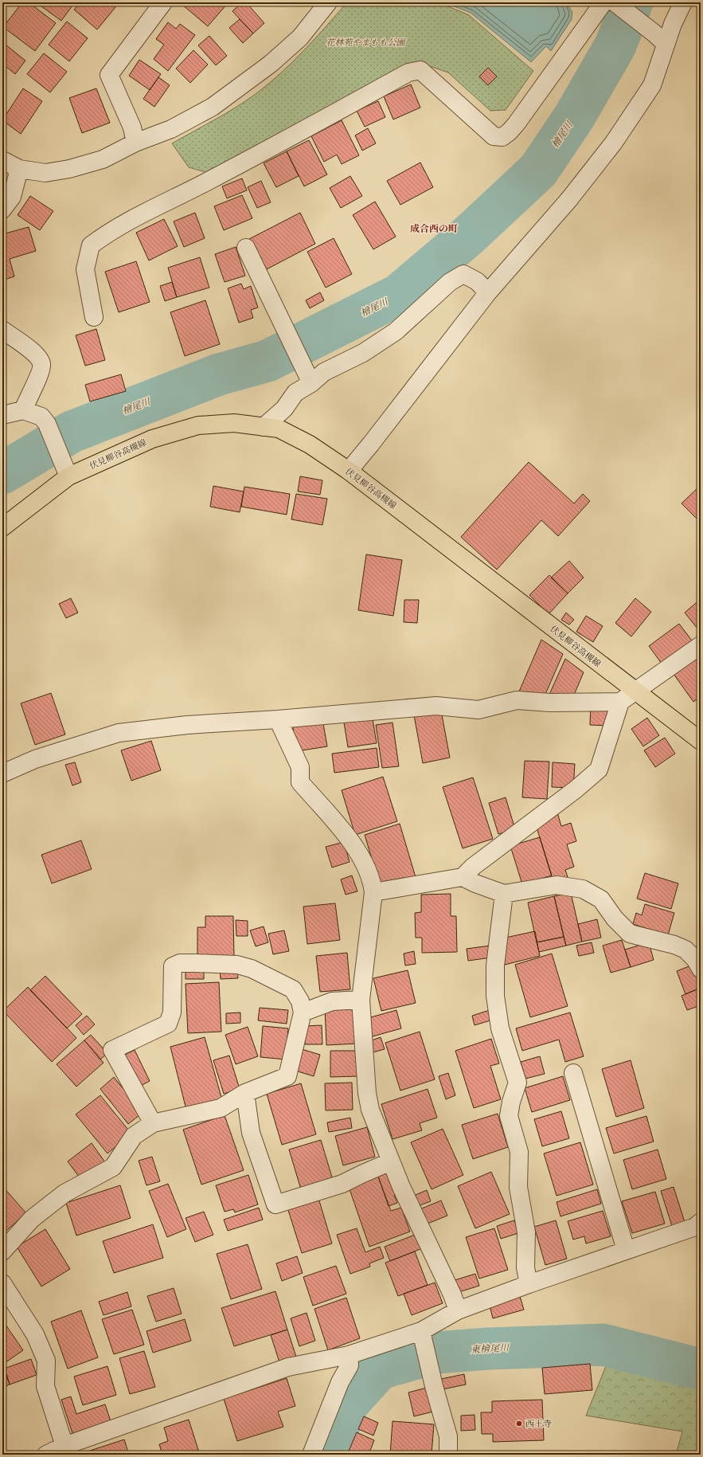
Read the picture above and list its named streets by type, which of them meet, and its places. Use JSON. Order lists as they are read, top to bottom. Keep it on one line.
{"streets":{"main road":["伏見柳谷高槻線"]},"districts":["成合西の町"],"water":["檜尾川","東檜尾川"],"parks":["花林苑やまもも公園"],"places":["西王寺"]}
